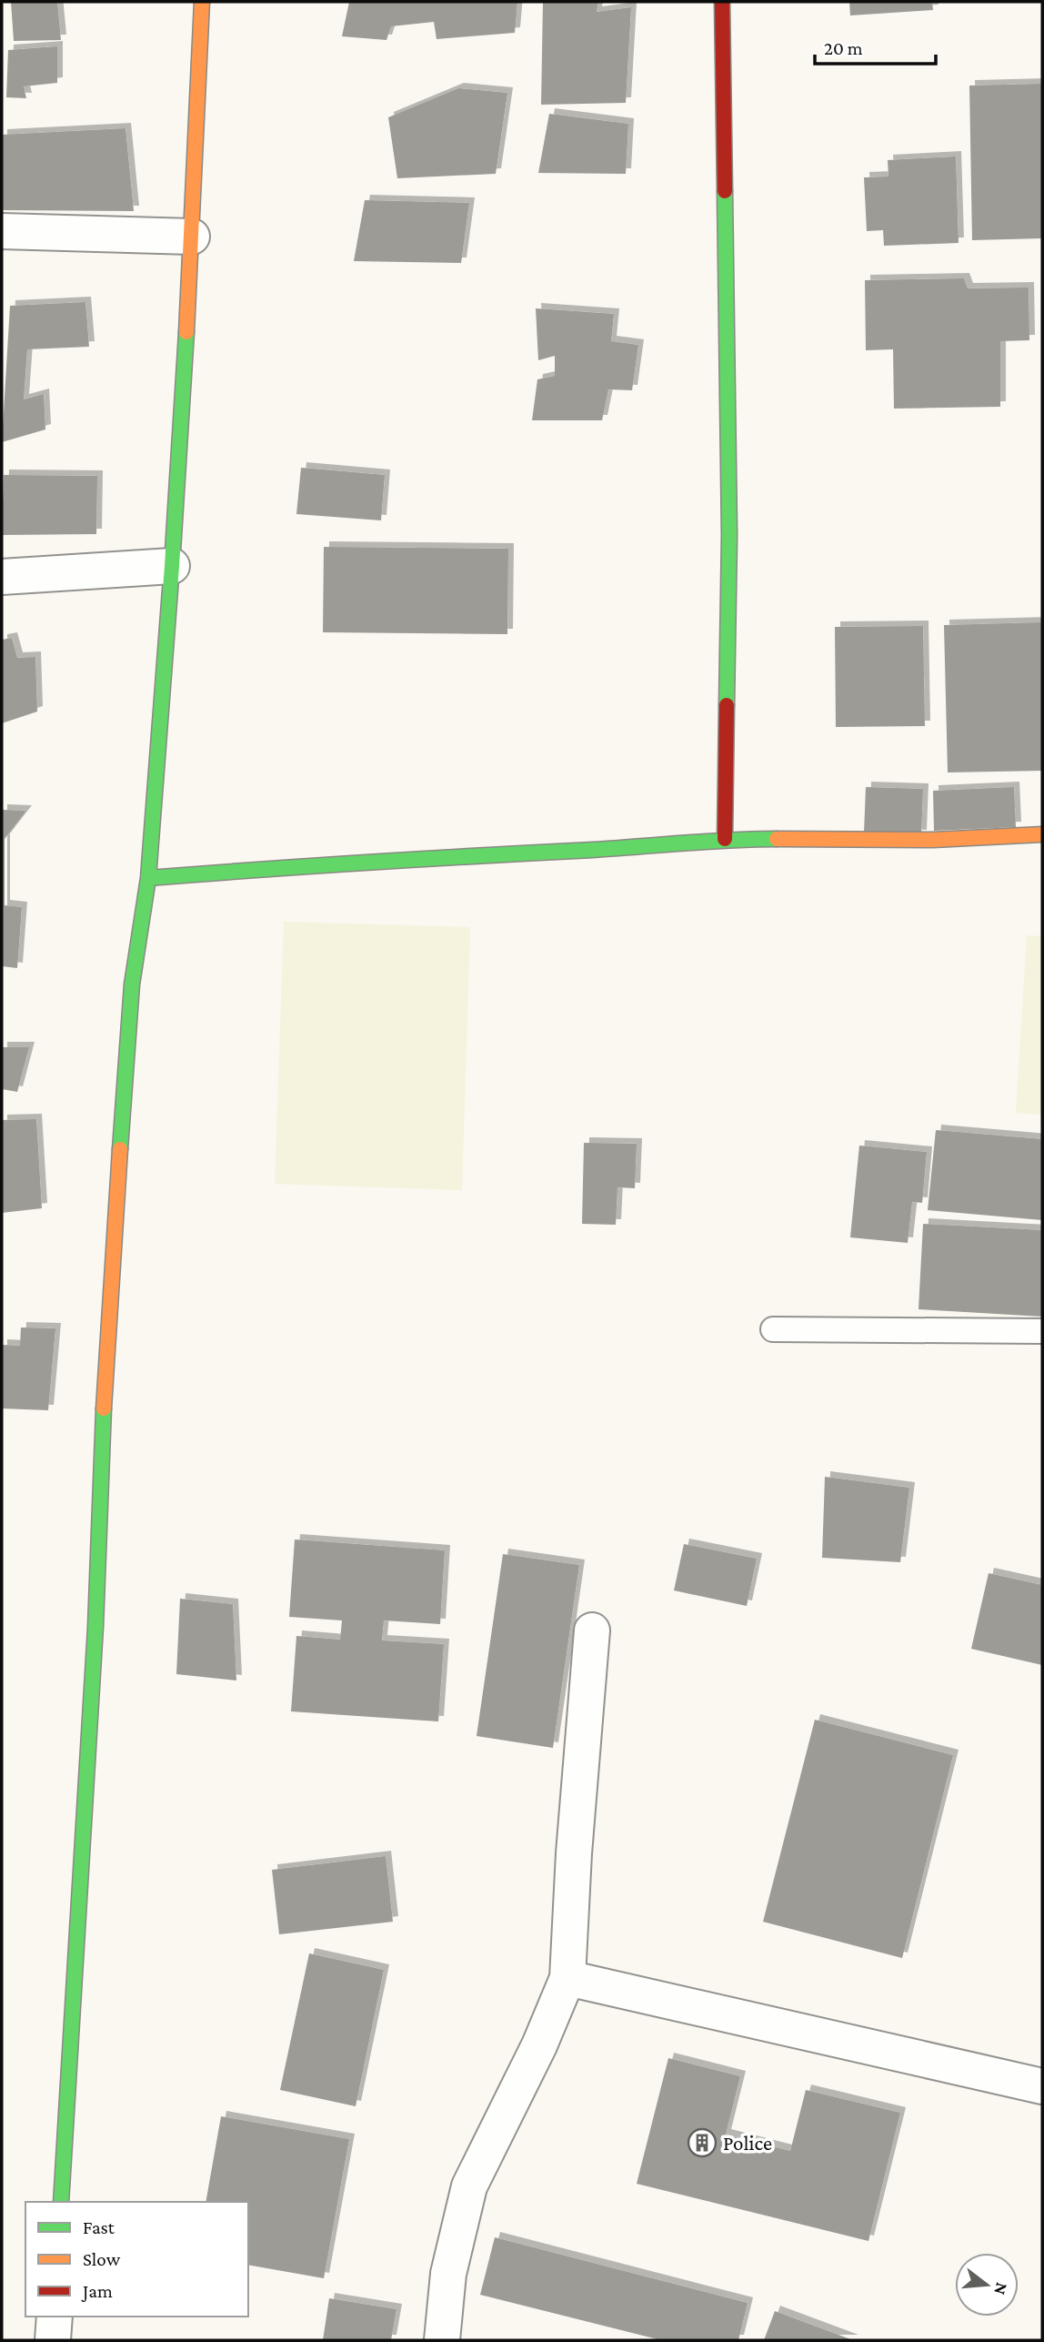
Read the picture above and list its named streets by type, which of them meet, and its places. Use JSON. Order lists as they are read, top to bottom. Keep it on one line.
{"places":{"building":["Police"]},"legend":["Fast","Slow","Jam"],"scale_bar":"20 m","north":"right"}
